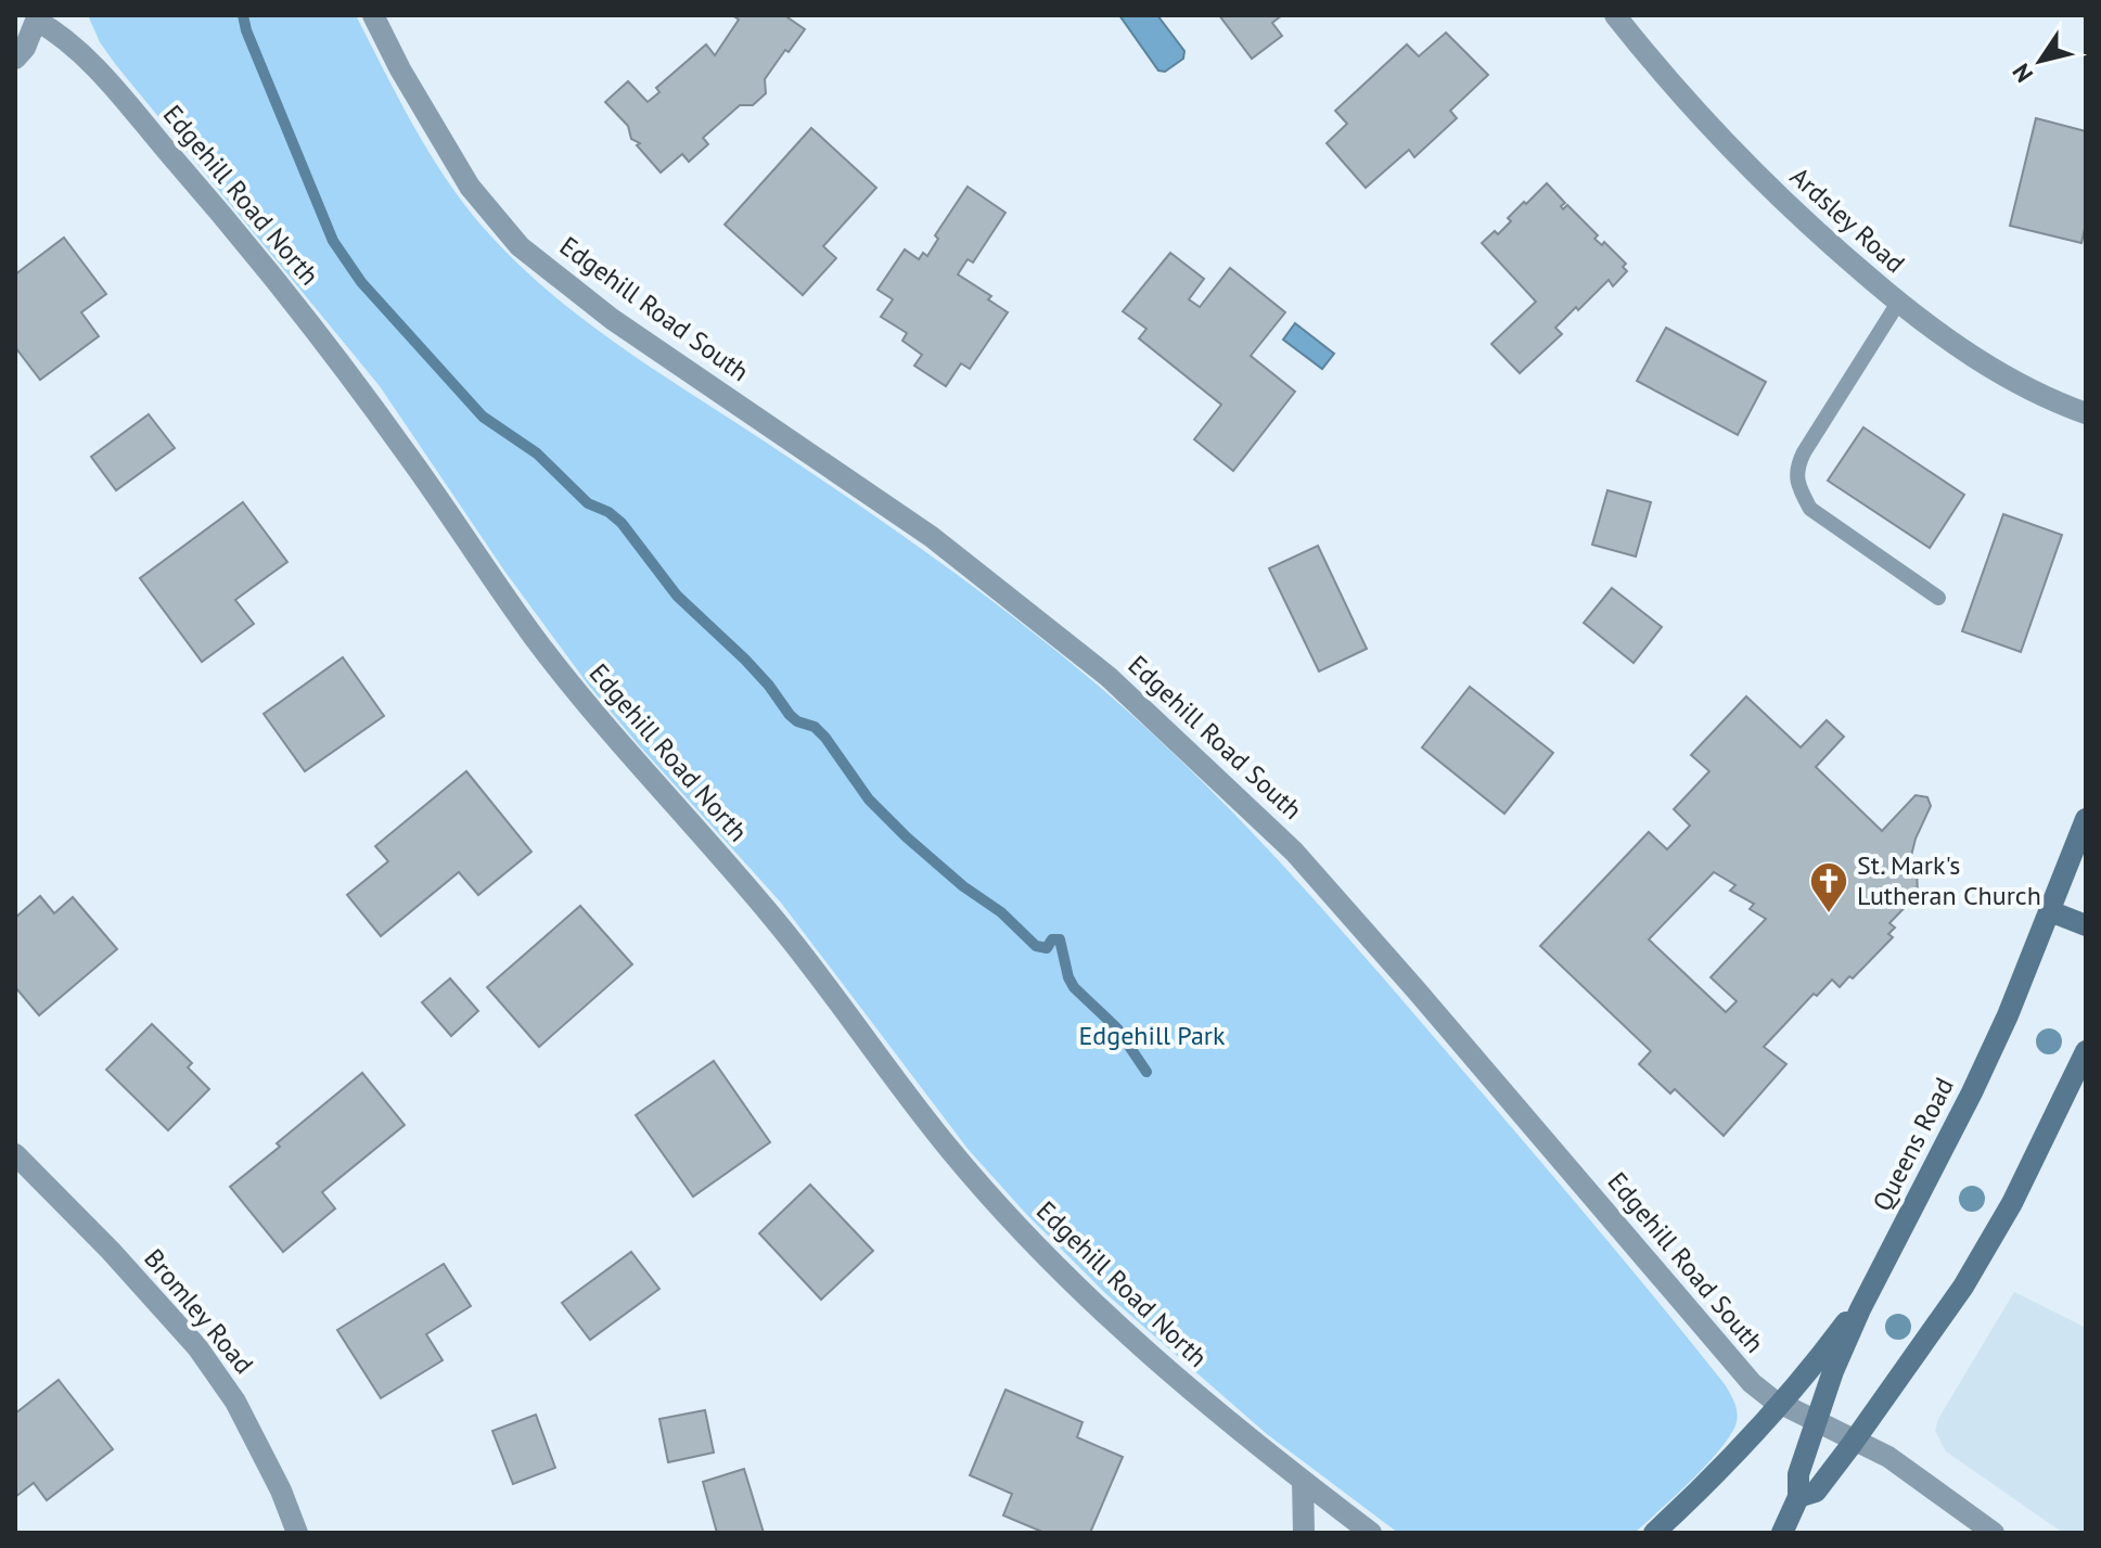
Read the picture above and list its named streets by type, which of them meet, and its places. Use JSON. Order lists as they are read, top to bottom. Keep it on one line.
{"streets":{"main road":["Queens Road"],"street":["Edgehill Road North","Ardsley Road","Edgehill Road South","Bromley Road"]},"crossings":[["Edgehill Road South","Queens Road"]],"parks":["Edgehill Park"],"places":{"church":["St. Mark's Lutheran Church"]},"north":"bottom left"}
